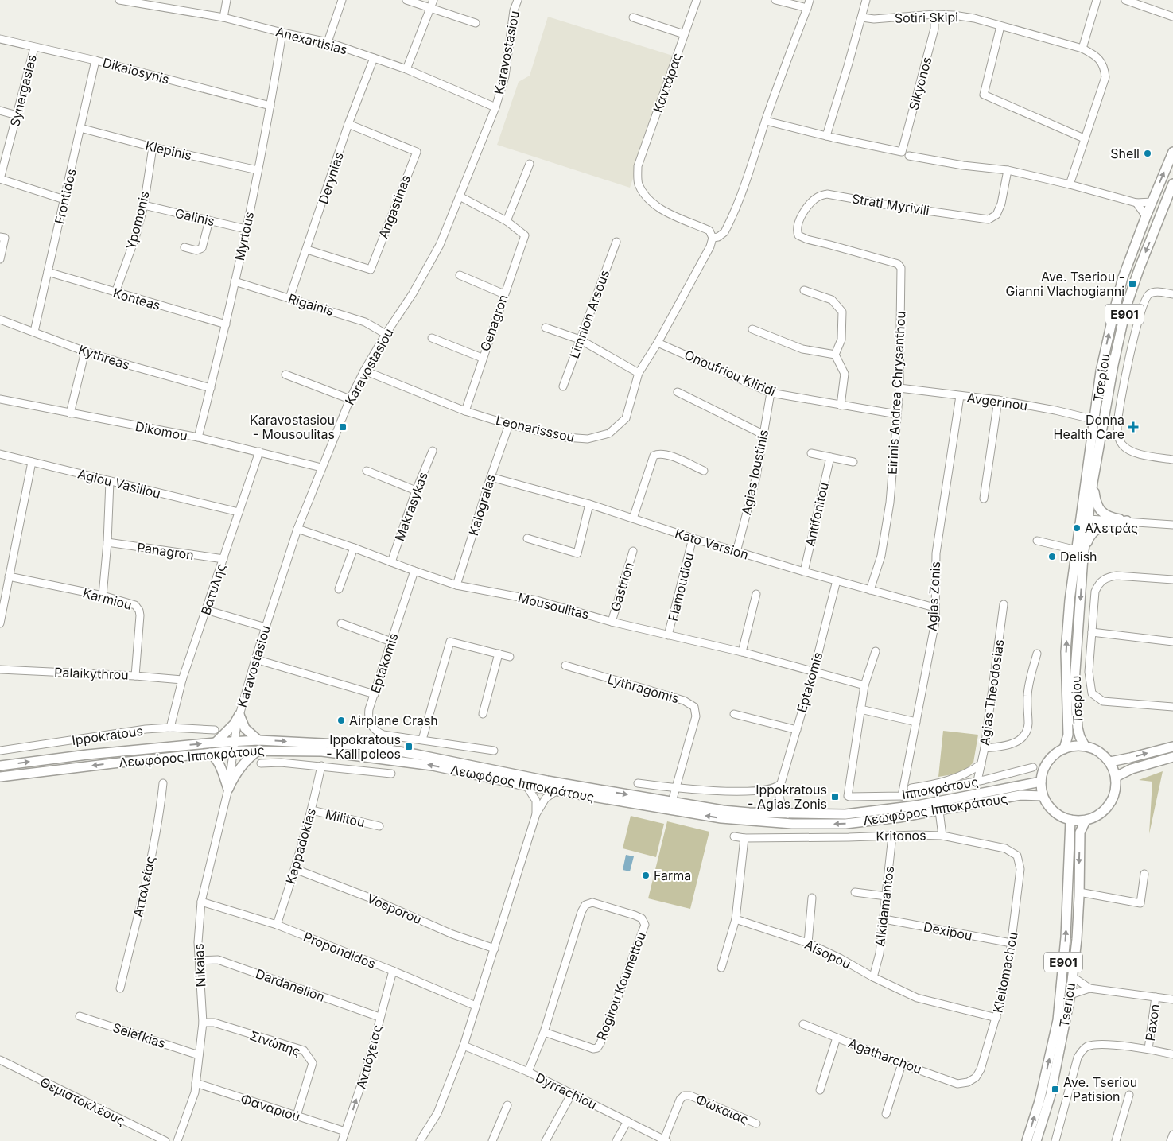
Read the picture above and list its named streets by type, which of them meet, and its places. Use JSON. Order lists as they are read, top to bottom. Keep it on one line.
{"streets":{"main road":["E901","Τσερίου","Λεωφόρος Ιπποκράτους","Tseriou"],"street":["Sotiri Skipi","Anexartisias","Karavostasiou","Dikaiosynis","Καντάρας","Sikyonos","Synergasias","Klepinis","Derynias","Frontidos","Strati Myrivili","Angastinas","Galinis","Ypomonis","Myrtous","Konteas","Rigainis","Limnion Arsous","Genagron","Kythreas","Onoufriou Kliridi","Eirinis Andrea Chrysanthou","Avgerinou","Leonarisssou","Dikomou","Agias Ioustinis","Agiou Vasiliou","Kalograias","Makrasykas","Antifonitou","Kato Varsion","Panagron","Gastrion","Flamoudiou","Βατυλης","Agias Zonis","Karmiou","Mousoulitas","Eptakomis","Palaikythrou","Lythragomis","Agias Theodosias","Ippokratous","Ιπποκράτους","Militou","Kritonos","Kappadokias","Ατταλείας","Alkidamantos","Vosporou","Dexipou","Propondidos","Aisopou","Nikaias","Kleitomachou","Dardanelion","Rogirou Koumettou","Paxon","Selefkias","Σινώπης","Agatharchou","Αντιόχειας","Dyrrachiou","Θεμιστοκλέους","Φαναριού","Φώκαιας"]},"crossings":[["Sotiri Skipi","Sikyonos"],["Anexartisias","Karavostasiou"],["Anexartisias","Derynias"],["Anexartisias","Myrtous"],["Karavostasiou","Rigainis"],["Karavostasiou","Leonarisssou"],["Karavostasiou","Dikomou"],["Karavostasiou","Mousoulitas"],["Karavostasiou","Λεωφόρος Ιπποκράτους"],["Karavostasiou","Nikaias"],["Dikaiosynis","Synergasias"],["Dikaiosynis","Frontidos"],["Dikaiosynis","Myrtous"],["Καντάρας","Leonarisssou"],["Klepinis","Frontidos"],["Klepinis","Ypomonis"],["Klepinis","Myrtous"],["Derynias","Angastinas"],["Derynias","Rigainis"],["Frontidos","Konteas"],["Frontidos","Kythreas"],["Strati Myrivili","Eirinis Andrea Chrysanthou"],["Galinis","Ypomonis"],["Galinis","Myrtous"],["Ypomonis","Konteas"],["Myrtous","Konteas"],["Myrtous","Rigainis"],["Myrtous","Kythreas"],["Myrtous","Dikomou"],["E901","Τσερίου"],["Genagron","Leonarisssou"],["Onoufriou Kliridi","Eirinis Andrea Chrysanthou"],["Onoufriou Kliridi","Leonarisssou"],["Onoufriou Kliridi","Agias Ioustinis"],["Τσερίου","Avgerinou"],["Τσερίου","Λεωφόρος Ιπποκράτους"],["Τσερίου","Tseriou"],["Eirinis Andrea Chrysanthou","Avgerinou"],["Eirinis Andrea Chrysanthou","Kato Varsion"],["Avgerinou","Agias Zonis"],["Leonarisssou","Kalograias"],["Dikomou","Βατυλης"],["Agias Ioustinis","Kato Varsion"],["Agiou Vasiliou","Βατυλης"],["Kalograias","Kato Varsion"],["Kalograias","Mousoulitas"],["Makrasykas","Mousoulitas"],["Antifonitou","Kato Varsion"],["Kato Varsion","Flamoudiou"],["Kato Varsion","Agias Zonis"],["Kato Varsion","Eptakomis"],["Panagron","Βατυλης"],["Gastrion","Mousoulitas"],["Flamoudiou","Mousoulitas"],["Βατυλης","Palaikythrou"],["Βατυλης","Ippokratous"],["Agias Zonis","Ιπποκράτους"],["Karmiou","Palaikythrou"],["Mousoulitas","Eptakomis"],["Lythragomis","Λεωφόρος Ιπποκράτους"],["Agias Theodosias","Ιπποκράτους"],["Λεωφόρος Ιπποκράτους","Tseriou"],["Militou","Kappadokias"],["Kritonos","Alkidamantos"],["Kritonos","Kleitomachou"],["Kappadokias","Vosporou"],["Kappadokias","Propondidos"],["Alkidamantos","Dexipou"],["Alkidamantos","Aisopou"],["Dexipou","Kleitomachou"],["Propondidos","Nikaias"],["Propondidos","Αντιόχειας"],["Aisopou","Kleitomachou"],["Nikaias","Dardanelion"],["Nikaias","Selefkias"],["Nikaias","Σινώπης"],["Nikaias","Φαναριού"],["Kleitomachou","Agatharchou"],["Dardanelion","Αντιόχειας"],["Rogirou Koumettou","Dyrrachiou"],["Σινώπης","Φαναριού"],["Αντιόχειας","Φαναριού"],["Dyrrachiou","Φώκαιας"]],"one_way":["Αντιόχειας"],"places":{"other":["Shell","Αλετράς","Delish","Airplane Crash","Farma"],"transit":["Ave. Tseriou - Gianni Vlachogianni","Karavostasiou - Mousoulitas","Ippokratous - Kallipoleos","Ippokratous - Agias Zonis","Ave. Tseriou - Patision"],"health":["Donna Health Care"]}}
